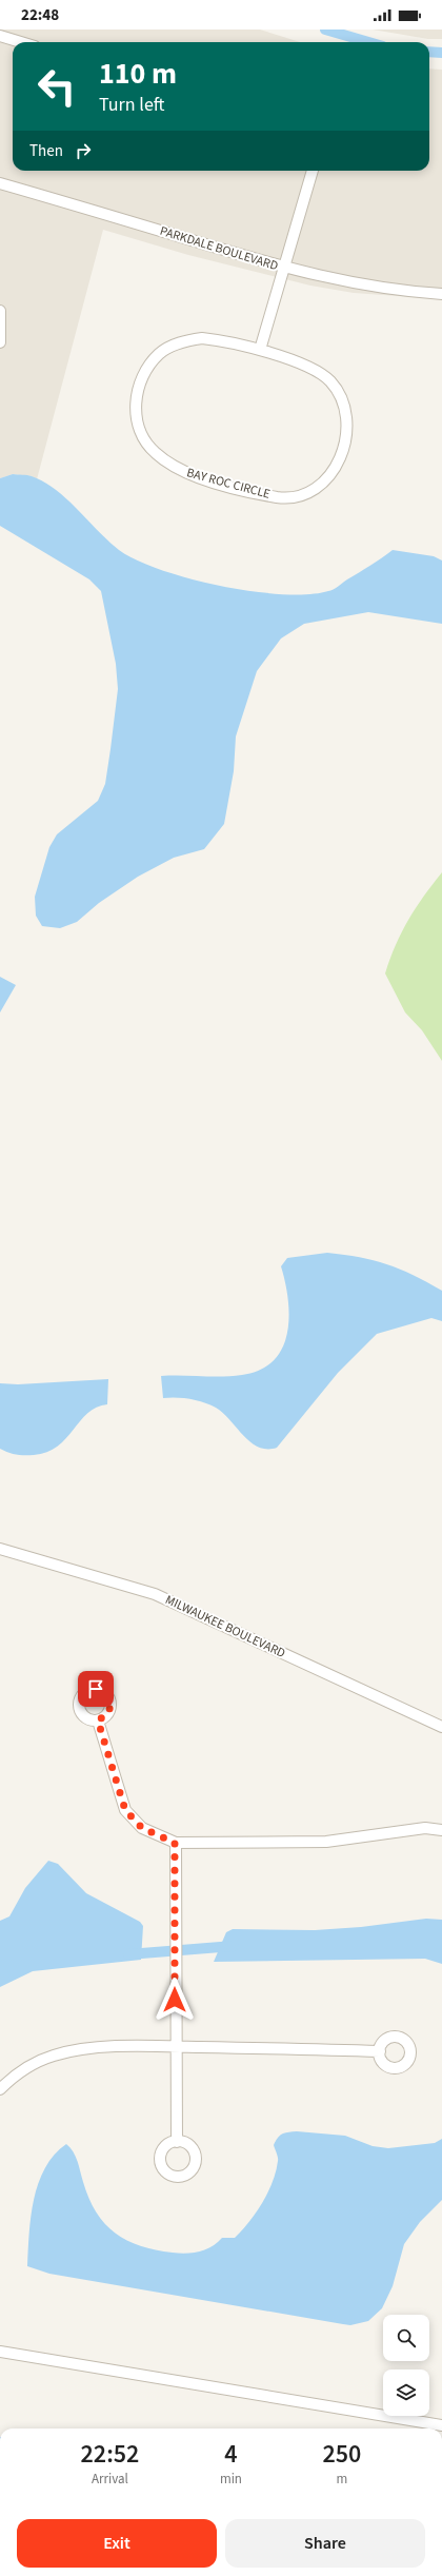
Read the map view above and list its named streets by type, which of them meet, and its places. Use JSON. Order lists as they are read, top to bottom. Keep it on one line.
{"streets":{"street":["PARKDALE BOULEVARD","BAY ROC CIRCLE","MILWAUKEE BOULEVARD"]},"page":{"status":"22:48","turn":["110 m","Turn left"],"then":"Then","eta":["22:52","Arrival","4","min","250","m"],"buttons":["Exit","Share"]}}
